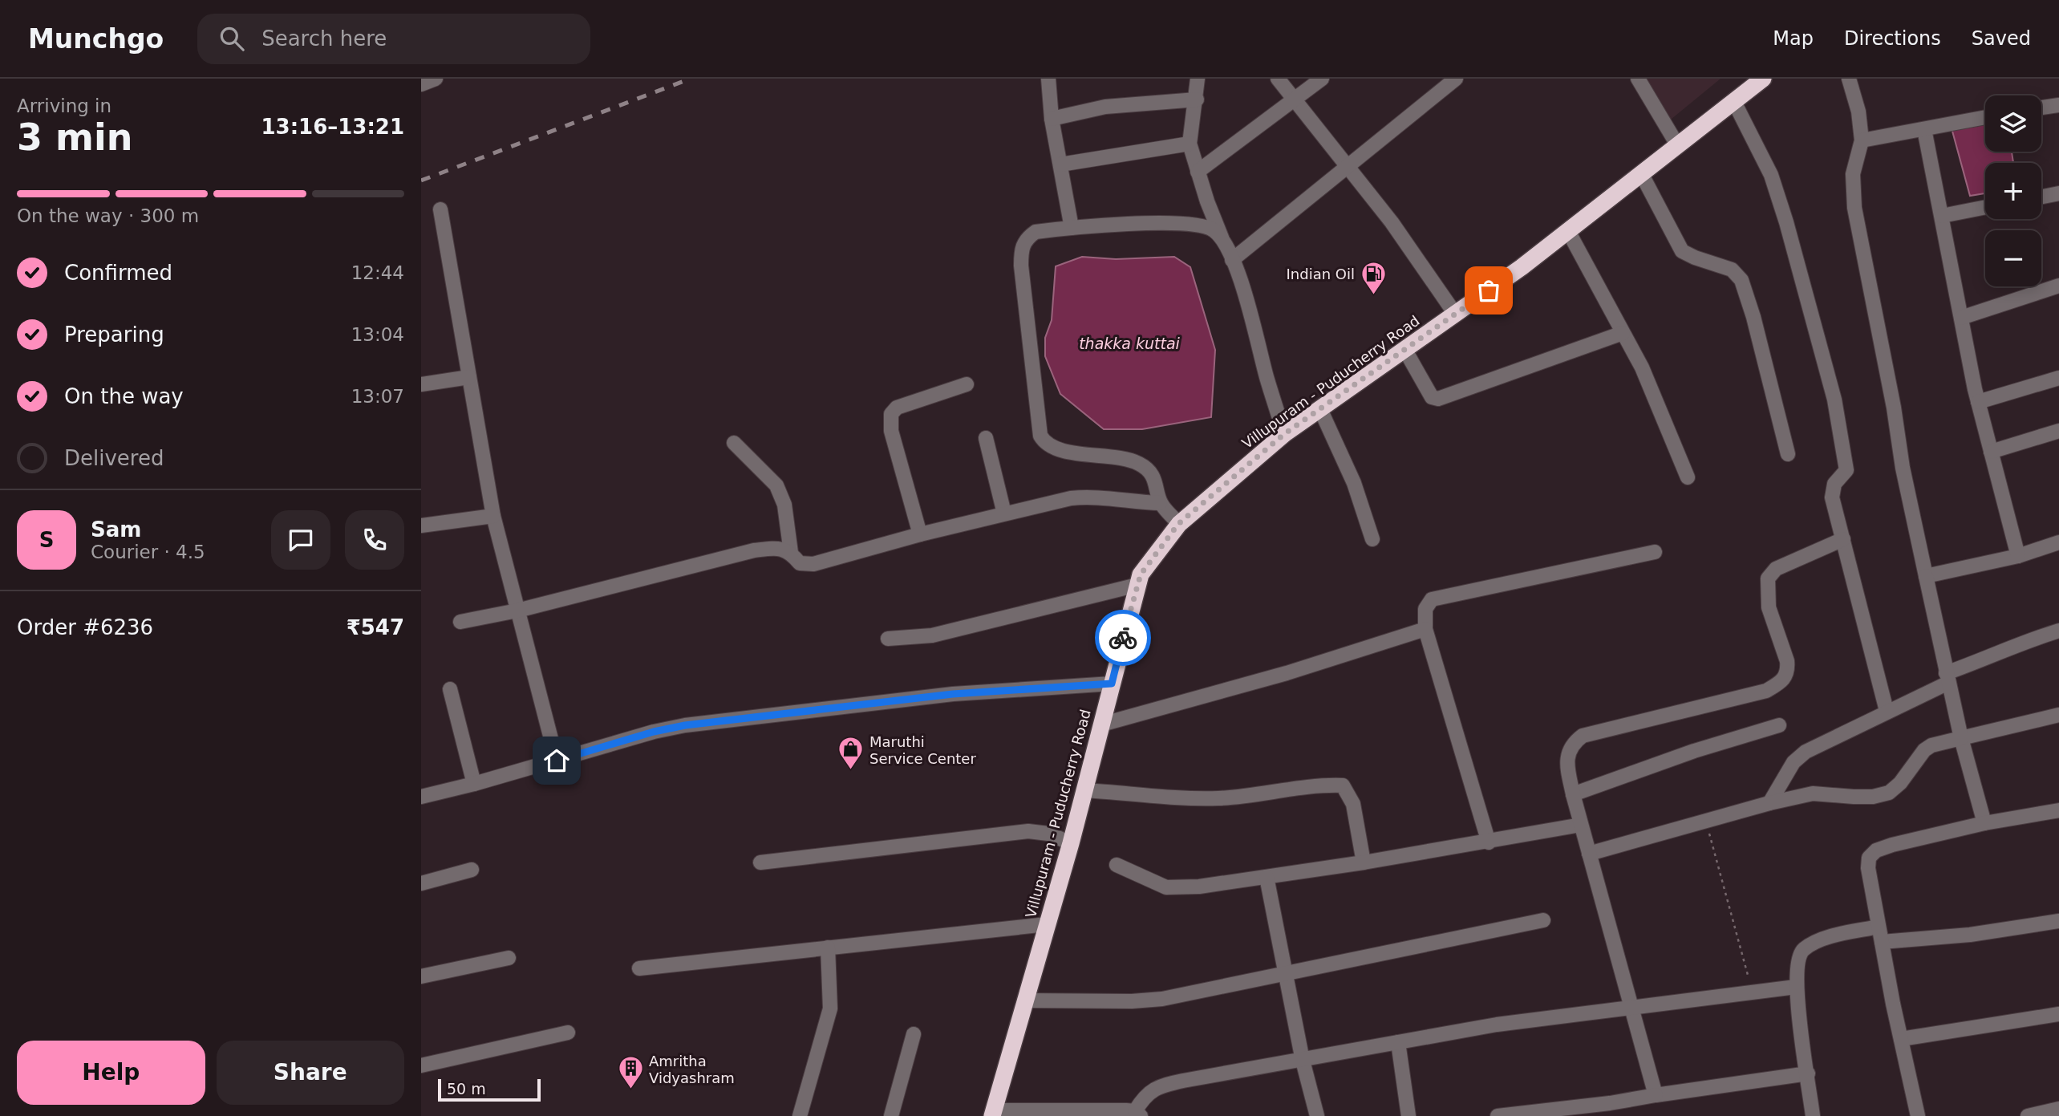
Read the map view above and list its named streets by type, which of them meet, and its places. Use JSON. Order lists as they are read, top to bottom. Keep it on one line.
{"streets":{"highway":["Villupuram - Puducherry Road"]},"water":["thakka kuttai"],"places":{"fuel station":["Indian Oil"],"shop":["Maruthi Service Center"],"building":["Amritha Vidyashram"]},"scale_bar":"50 m","page":{"header":"Munchgo","search":"Search here","nav":["Map","Directions","Saved"],"heading":["3 min","Arriving in","13:16–13:21"],"panel":["Sam","Courier · 4.5","Order #6236","₹547"],"map_buttons":["+","−"],"bar":"On the way · 300 m","list":[["Confirmed","12:44"],["Preparing","13:04"],["On the way","13:07"],"Delivered"],"round":"S","buttons":["Help","Share"],"scale":"50 m"}}
